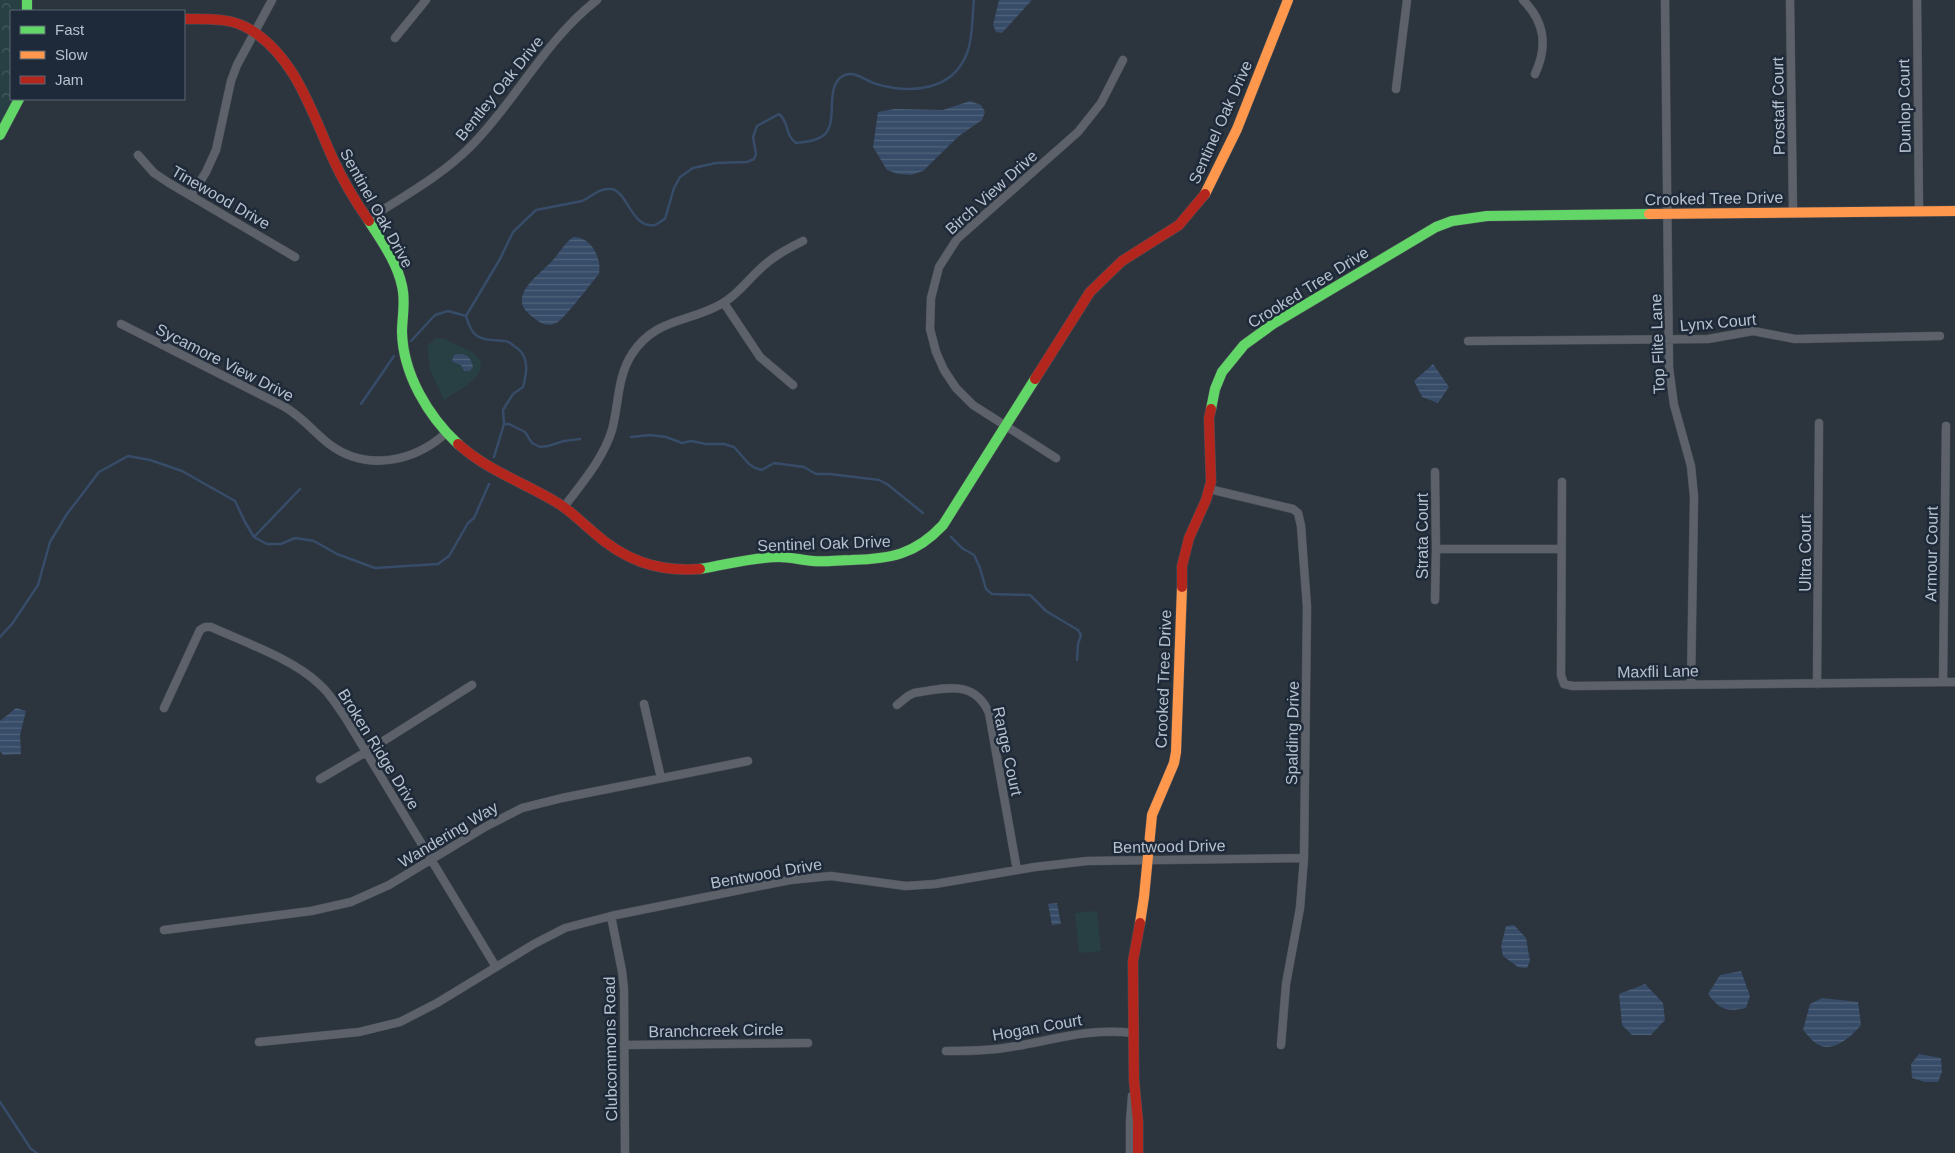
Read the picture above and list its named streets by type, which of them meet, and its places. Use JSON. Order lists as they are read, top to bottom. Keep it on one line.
{"streets":{"street":["Bentley Oak Drive","Prostaff Court","Dunlop Court","Sentinel Oak Drive","Birch View Drive","Tinewood Drive","Crooked Tree Drive","Lynx Court","Top Flite Lane","Sycamore View Drive","Strata Court","Ultra Court","Armour Court","Maxfli Lane","Spalding Drive","Broken Ridge Drive","Range Court","Wandering Way","Bentwood Drive","Hogan Court","Branchcreek Circle","Clubcommons Road"]},"crossings":[["Bentley Oak Drive","Sentinel Oak Drive"],["Prostaff Court","Crooked Tree Drive"],["Dunlop Court","Crooked Tree Drive"],["Sentinel Oak Drive","Birch View Drive"],["Sentinel Oak Drive","Sycamore View Drive"],["Crooked Tree Drive","Top Flite Lane"],["Crooked Tree Drive","Spalding Drive"],["Crooked Tree Drive","Bentwood Drive"],["Crooked Tree Drive","Hogan Court"],["Lynx Court","Top Flite Lane"],["Top Flite Lane","Maxfli Lane"],["Ultra Court","Maxfli Lane"],["Armour Court","Maxfli Lane"],["Spalding Drive","Bentwood Drive"],["Broken Ridge Drive","Wandering Way"],["Broken Ridge Drive","Bentwood Drive"],["Range Court","Bentwood Drive"],["Bentwood Drive","Clubcommons Road"],["Branchcreek Circle","Clubcommons Road"]],"legend":["Fast","Slow","Jam"]}
